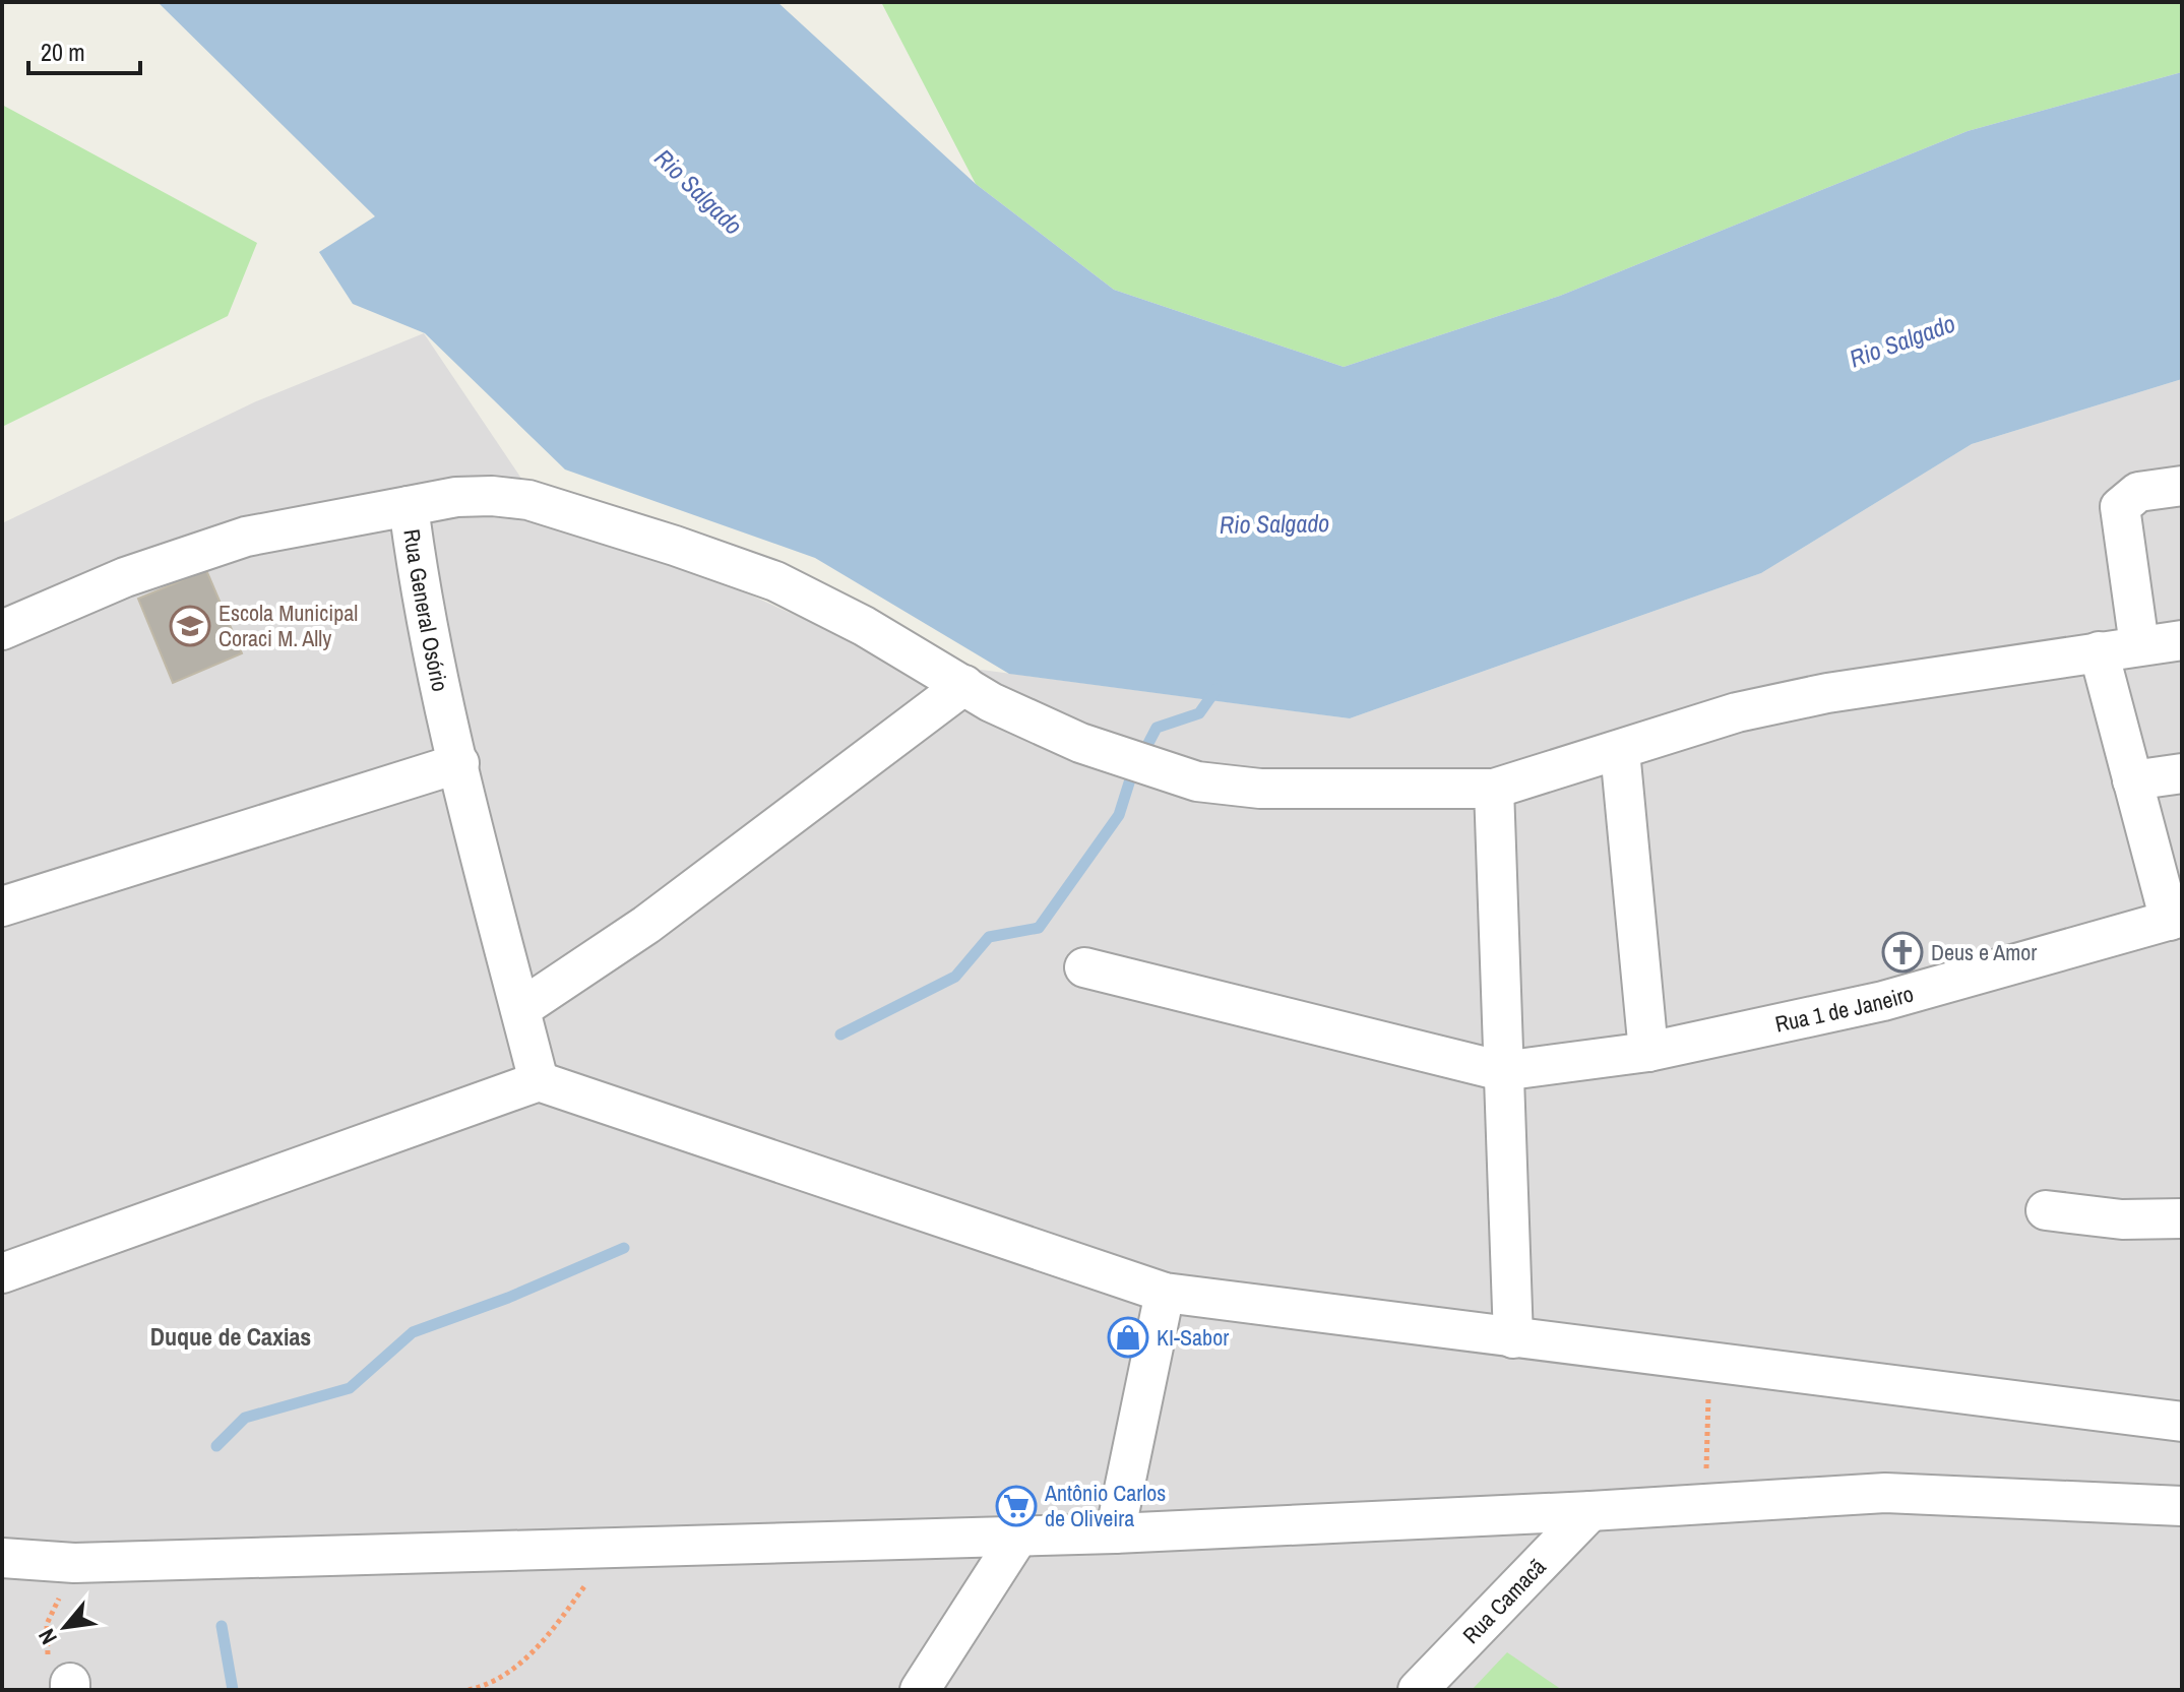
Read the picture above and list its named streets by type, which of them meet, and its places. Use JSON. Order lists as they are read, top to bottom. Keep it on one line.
{"streets":{"street":["Rua General Osório","Rua 1 de Janeiro","Rua Camacã"]},"districts":["Duque de Caxias"],"water":["Rio Salgado"],"places":{"school or university":["Escola Municipal Coraci M. Ally"],"church":["Deus e Amor"],"shop":["KI-Sabor"],"supermarket":["Antônio Carlos de Oliveira"]},"scale_bar":"20 m","north":"bottom left"}
